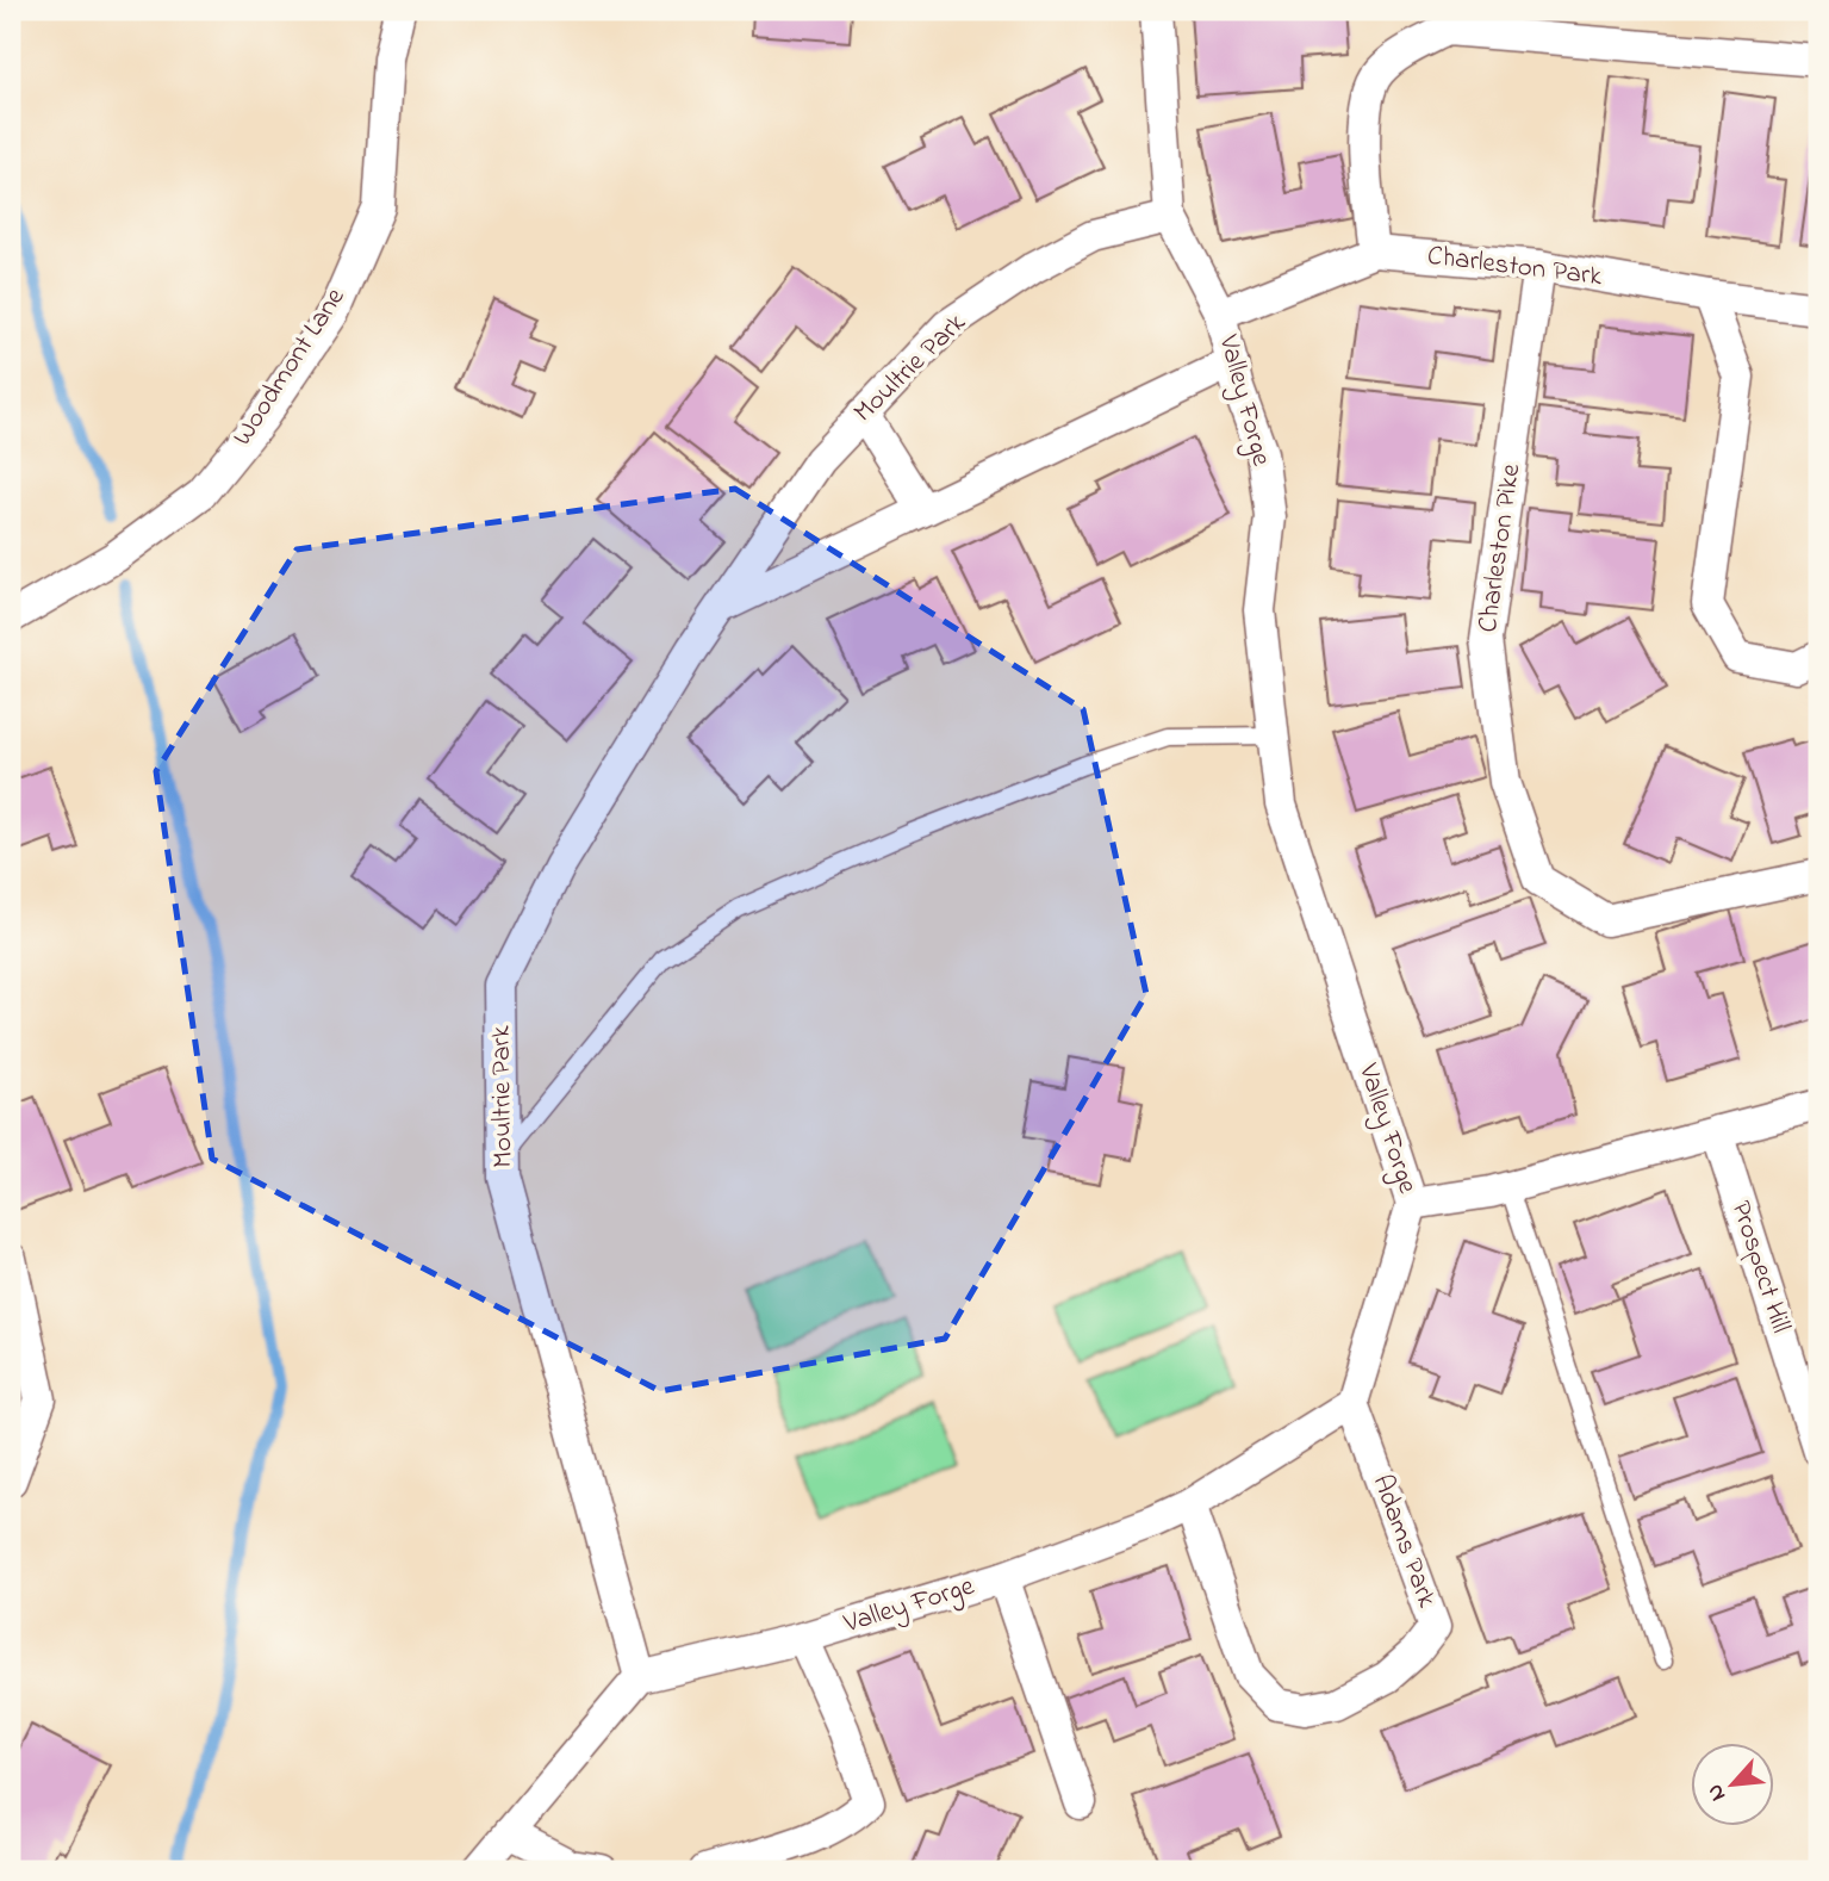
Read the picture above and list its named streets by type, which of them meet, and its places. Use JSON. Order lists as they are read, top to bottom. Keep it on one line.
{"streets":{"street":["Charleston Park","Woodmont Lane","Moultrie Park","Valley Forge","Charleston Pike","Prospect Hill","Adams Park"]},"crossings":[["Charleston Park","Valley Forge"],["Charleston Park","Charleston Pike"],["Moultrie Park","Valley Forge"],["Valley Forge","Adams Park"]],"north":"bottom left"}
